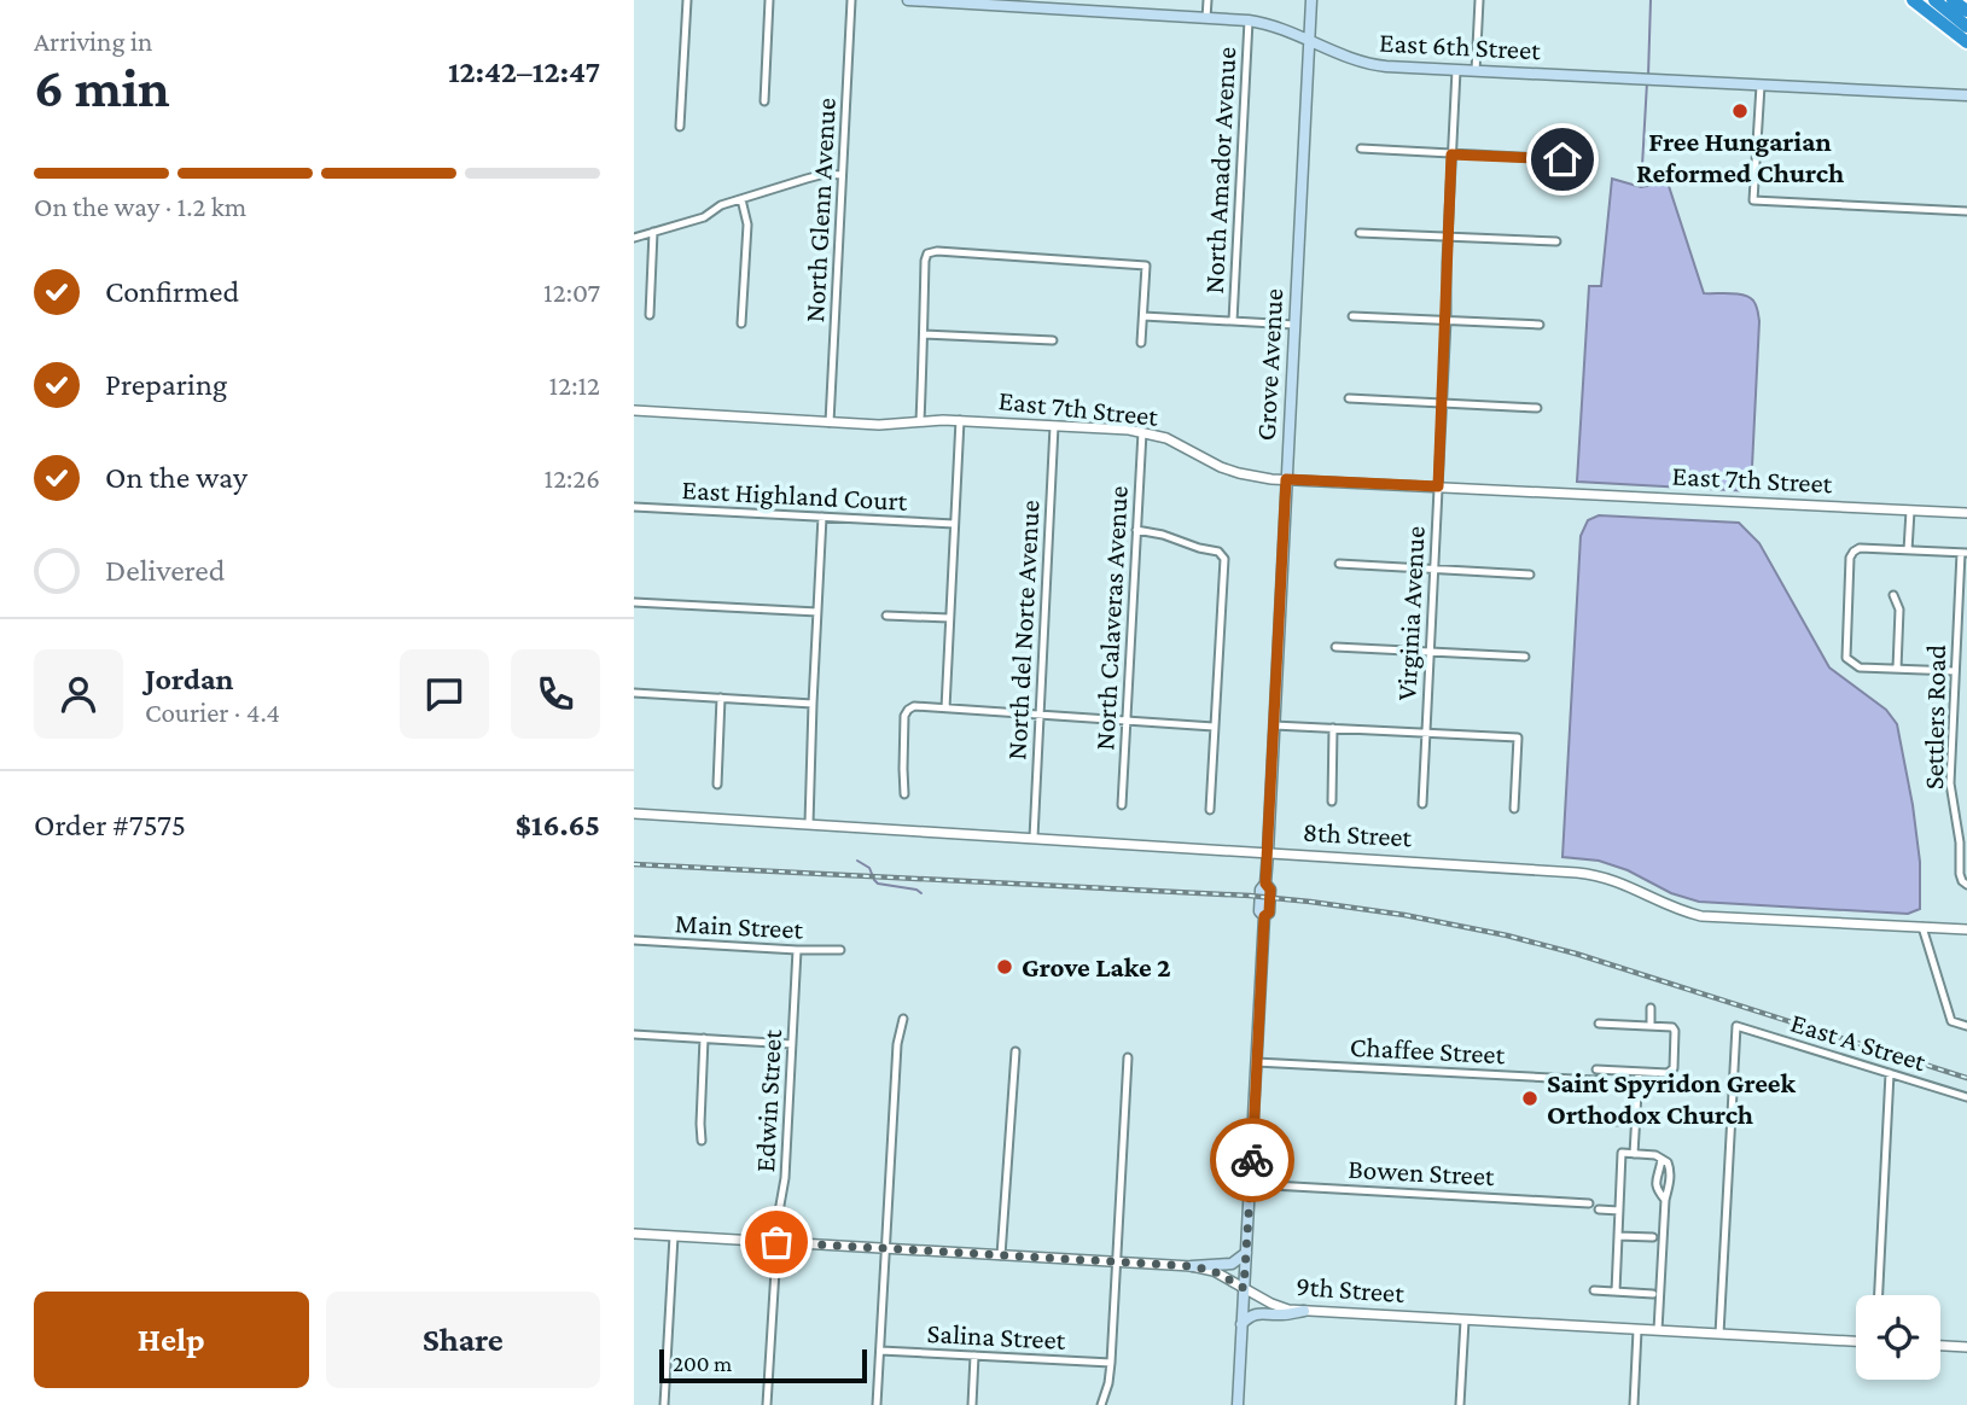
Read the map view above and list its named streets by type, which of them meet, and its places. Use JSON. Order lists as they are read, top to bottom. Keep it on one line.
{"streets":{"main road":["East 6th Street","Grove Avenue"],"street":["North Amador Avenue","North Glenn Avenue","East 7th Street","East Highland Court","Virginia Avenue","North Calaveras Avenue","North del Norte Avenue","Settlers Road","8th Street","Main Street","East A Street","Chaffee Street","Edwin Street","Bowen Street","9th Street","Salina Street"]},"crossings":[["East 6th Street","North Amador Avenue"],["East 6th Street","Grove Avenue"],["East 6th Street","Virginia Avenue"],["North Glenn Avenue","East 7th Street"],["Grove Avenue","East 7th Street"],["Grove Avenue","8th Street"],["Grove Avenue","Chaffee Street"],["Grove Avenue","Bowen Street"],["Grove Avenue","9th Street"],["East 7th Street","Virginia Avenue"],["East 7th Street","North Calaveras Avenue"],["East 7th Street","North del Norte Avenue"],["North del Norte Avenue","8th Street"],["Main Street","Edwin Street"],["East A Street","9th Street"],["Edwin Street","9th Street"]],"places":["Free Hungarian Reformed Church","Grove Lake 2","Saint Spyridon Greek Orthodox Church"],"scale_bar":"200 m","page":{"heading":["6 min","Arriving in","12:42–12:47"],"panel":["Jordan","Courier · 4.4","Order #7575","$16.65"],"bar":"On the way · 1.2 km","list":[["Confirmed","12:07"],["Preparing","12:12"],["On the way","12:26"],"Delivered"],"buttons":["Help","Share"],"scale":"200 m"}}
